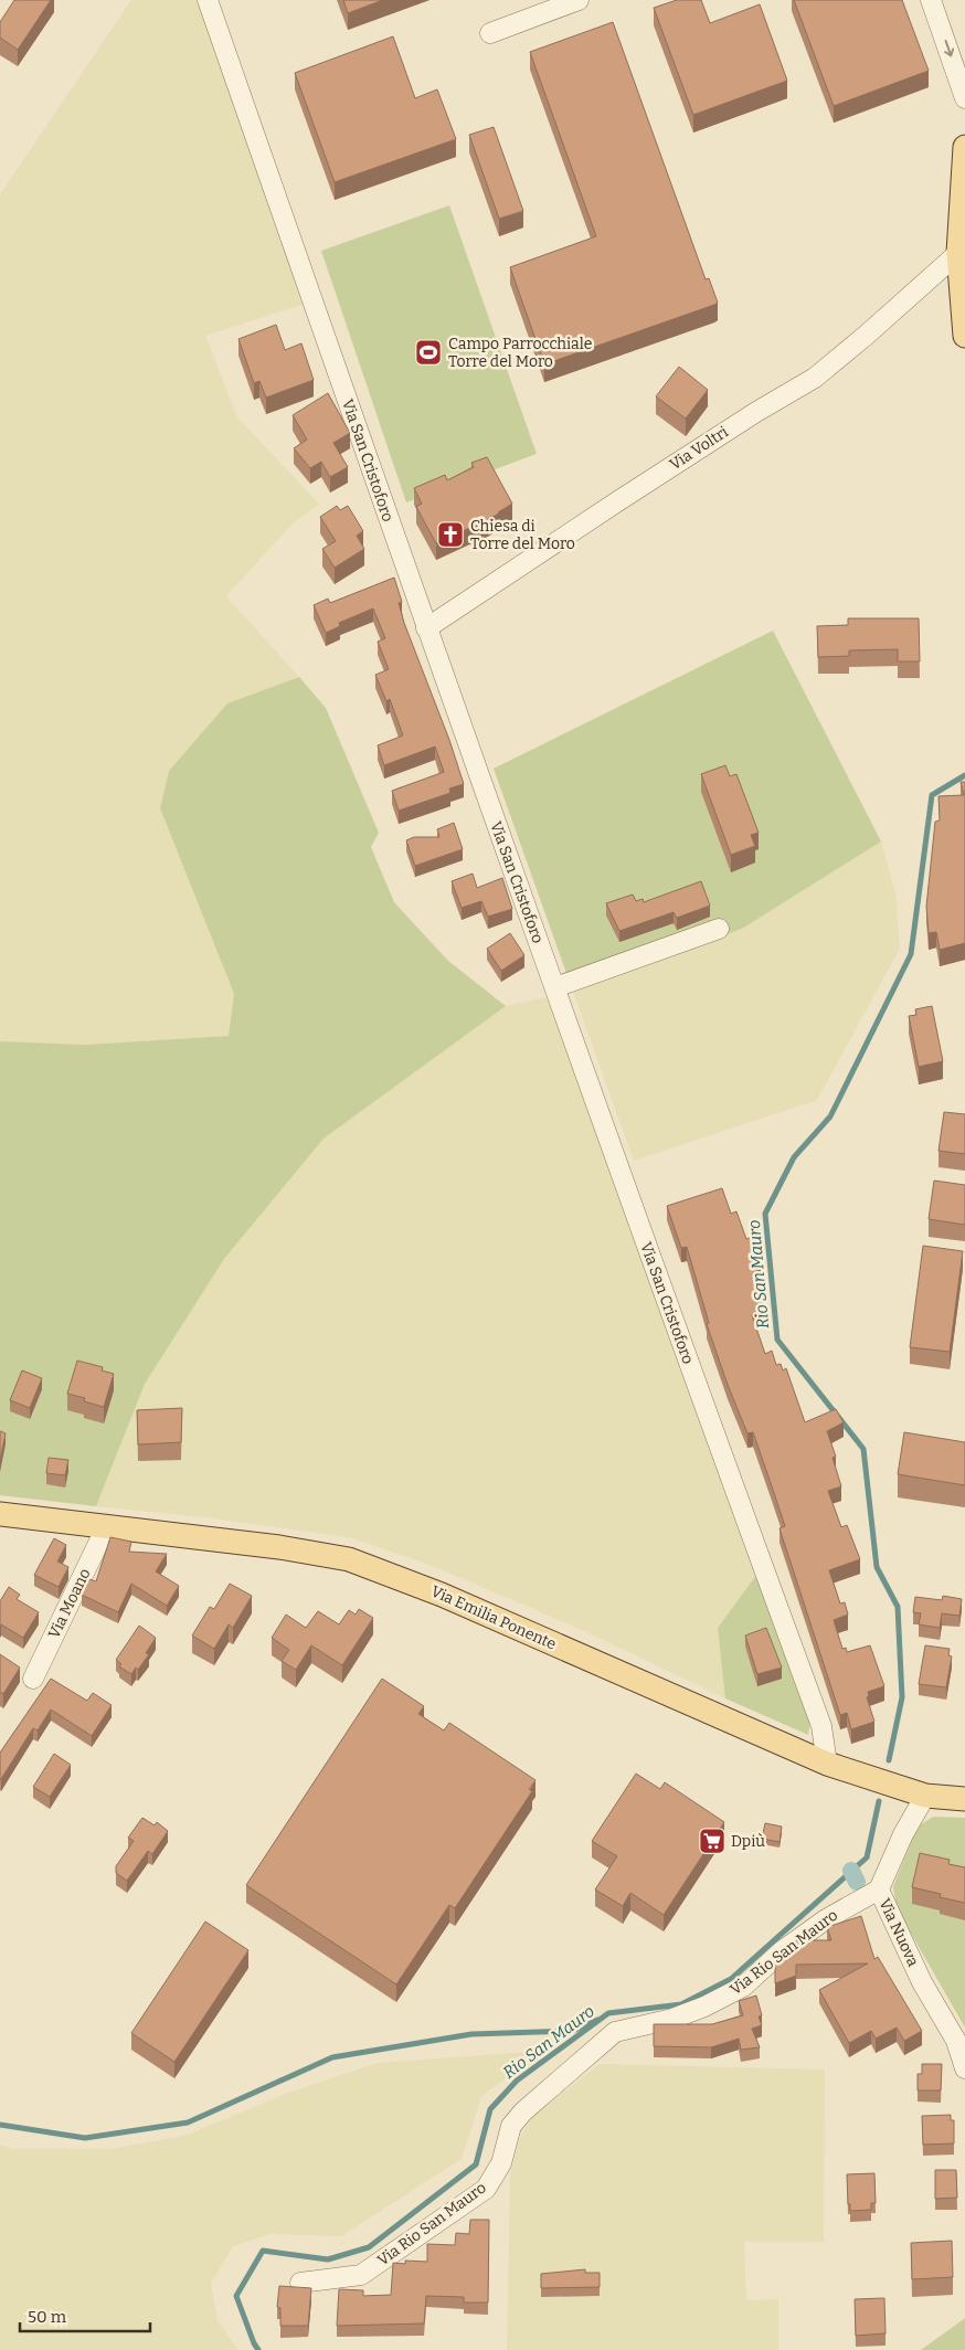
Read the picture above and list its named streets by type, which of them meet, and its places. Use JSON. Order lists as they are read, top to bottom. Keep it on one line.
{"streets":{"main road":["Via Emilia Ponente"],"street":["Via Voltri","Via San Cristoforo","Via Moano","Via Nuova","Via Rio San Mauro"]},"crossings":[["Via Voltri","Via San Cristoforo"],["Via San Cristoforo","Via Emilia Ponente"],["Via Moano","Via Emilia Ponente"],["Via Emilia Ponente","Via Nuova"],["Via Nuova","Via Rio San Mauro"]],"water":["Rio San Mauro"],"places":{"sports":["Campo Parrocchiale Torre del Moro"],"church":["Chiesa di Torre del Moro"],"supermarket":["Dpiù"]},"scale_bar":"50 m"}
